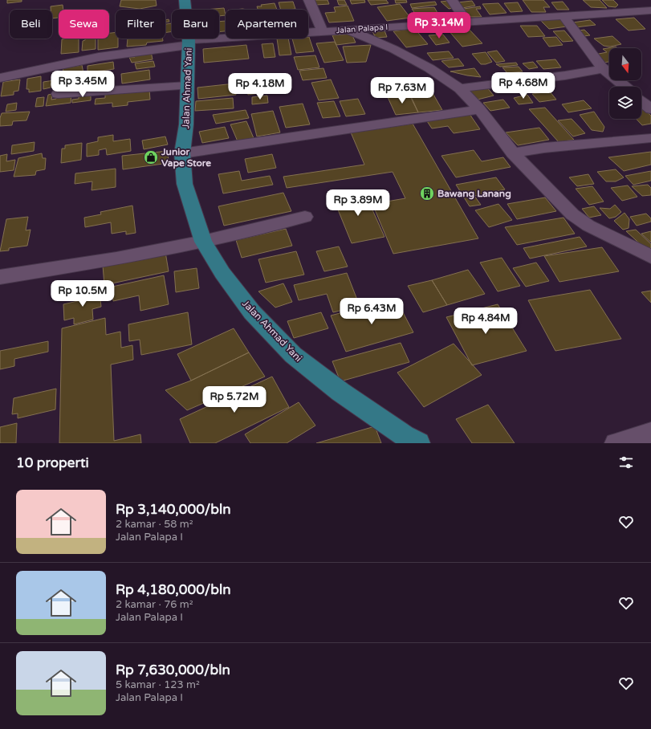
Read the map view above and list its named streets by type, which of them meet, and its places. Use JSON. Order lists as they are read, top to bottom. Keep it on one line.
{"streets":{"main road":["Jalan Ahmad Yani"],"street":["Jalan Palapa I"]},"crossings":[["Jalan Palapa I","Jalan Ahmad Yani"]],"places":{"shop":["Junior Vape Store"],"building":["Bawang Lanang"]},"north":"bottom","page":{"chip":["Beli","Sewa","Filter","Baru","Apartemen"],"price":["Rp 3.14M","Rp 3.45M","Rp 4.68M","Rp 4.18M","Rp 7.63M","Rp 3.89M","Rp 10.5M","Rp 6.43M","Rp 4.84M","Rp 5.72M"],"heading":"10 properti","list":[{"name":"Rp 3,140,000/bln","note":"2 kamar · 58 m² · Jalan Palapa I"},{"name":"Rp 4,180,000/bln","note":"2 kamar · 76 m² · Jalan Palapa I"},{"name":"Rp 7,630,000/bln","note":"5 kamar · 123 m² · Jalan Palapa I"}]}}
